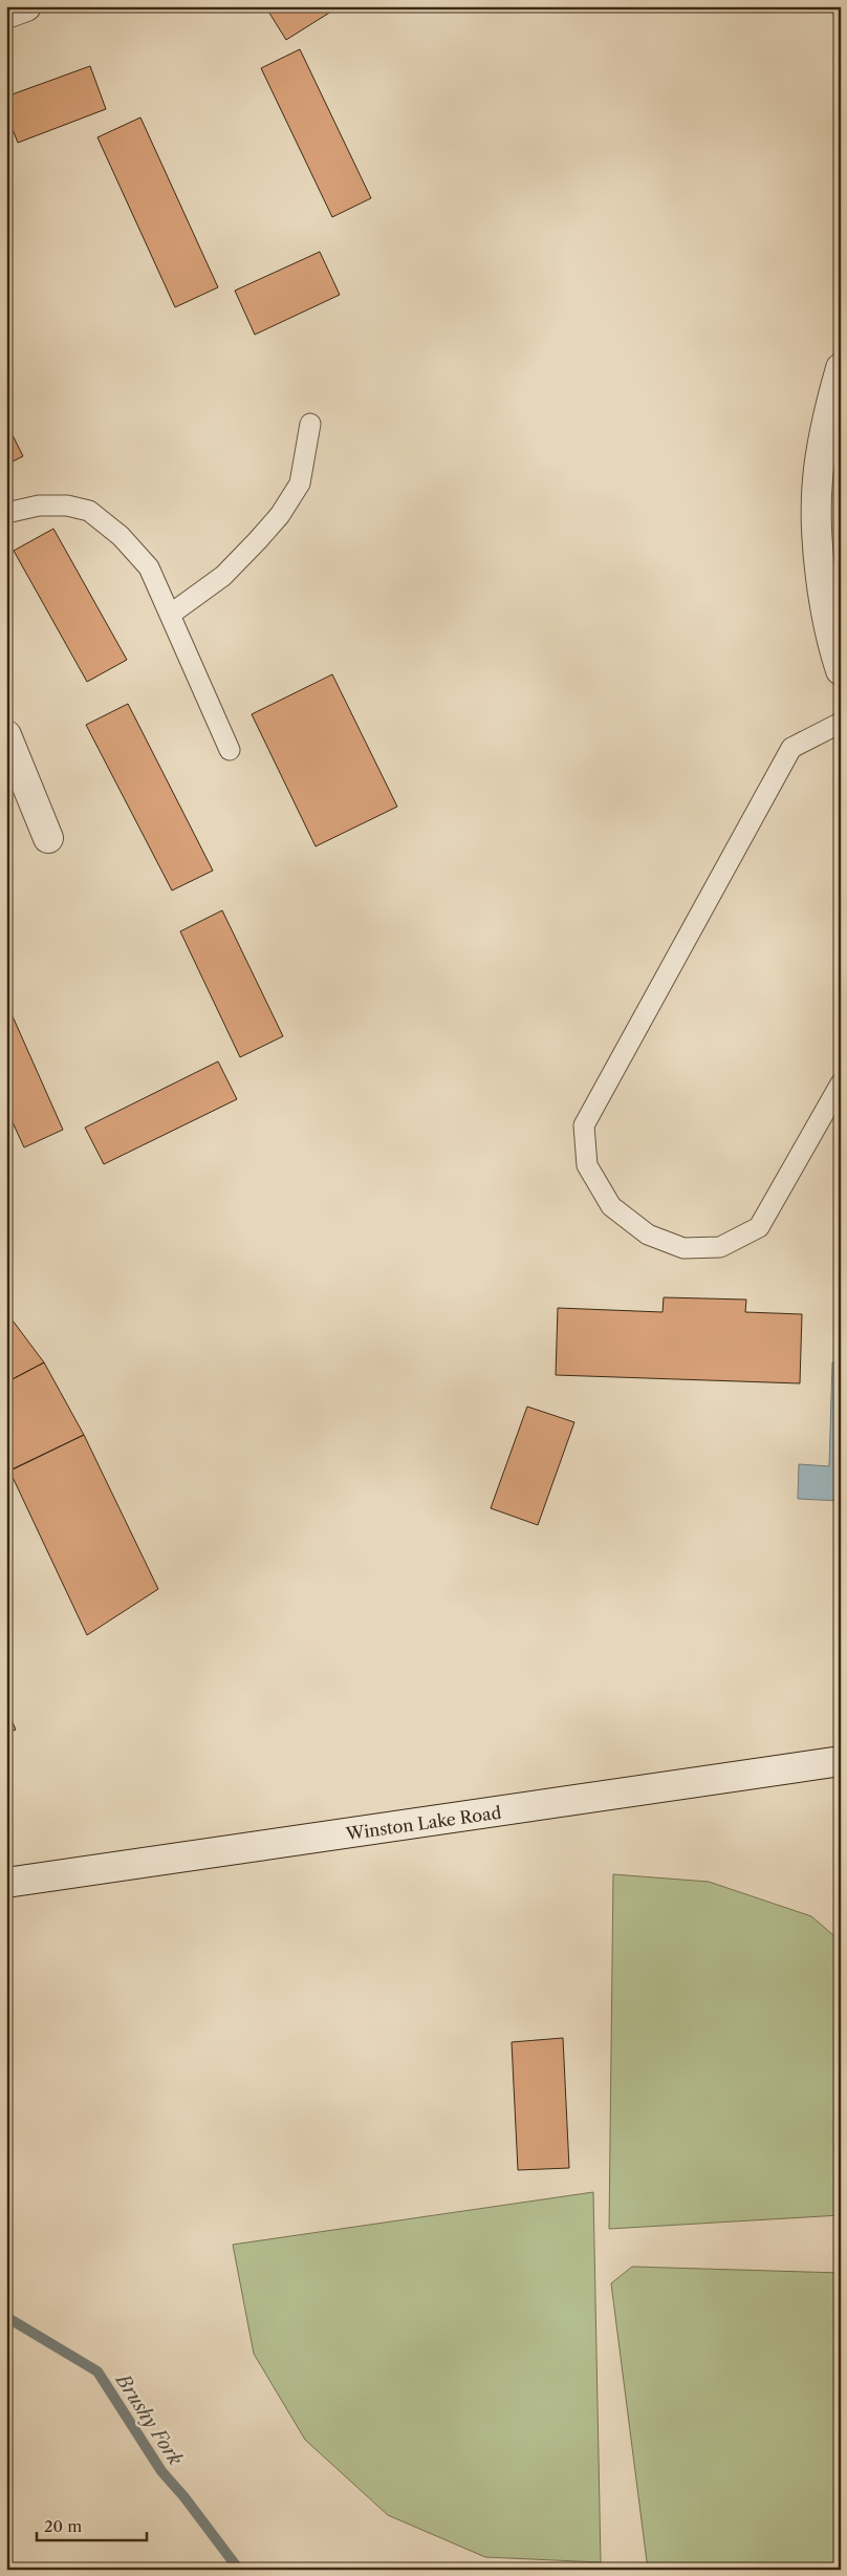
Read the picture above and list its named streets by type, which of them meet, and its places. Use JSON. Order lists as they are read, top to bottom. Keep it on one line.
{"streets":{"street":["Winston Lake Road"]},"water":["Brushy Fork"],"scale_bar":"20 m"}
